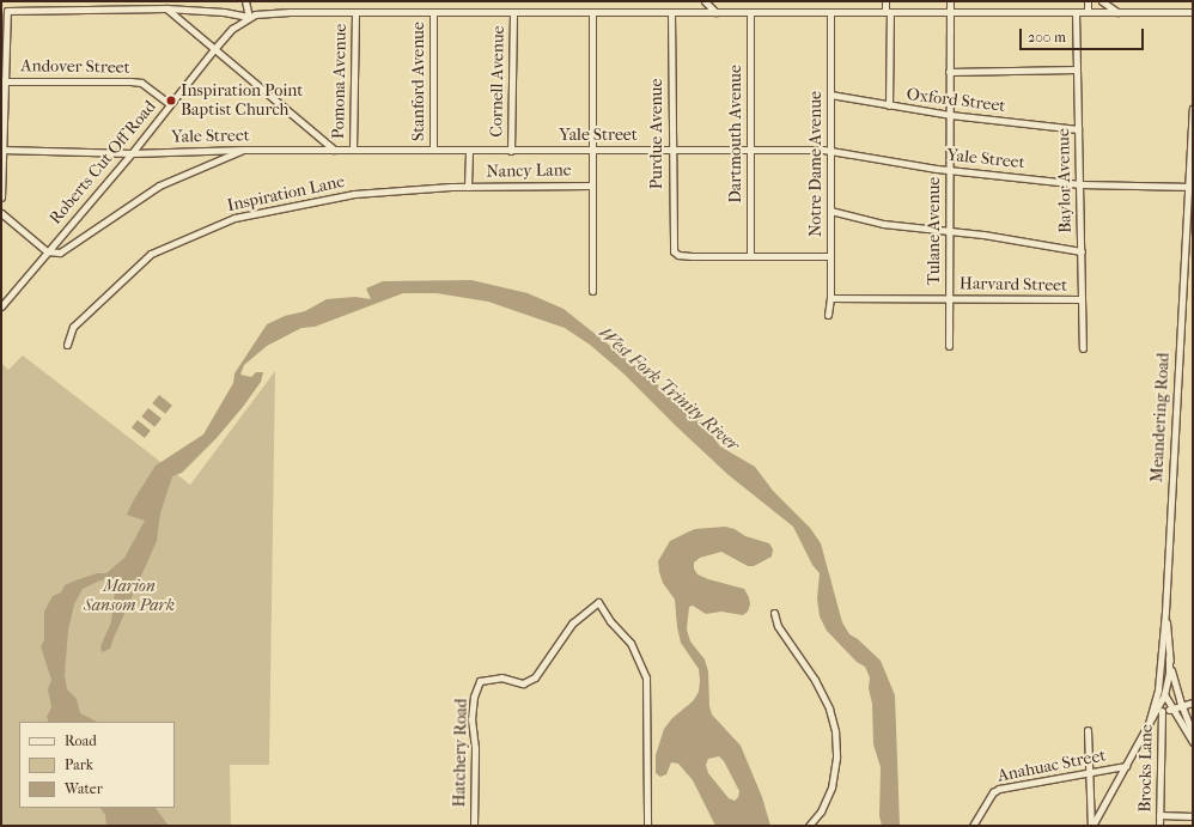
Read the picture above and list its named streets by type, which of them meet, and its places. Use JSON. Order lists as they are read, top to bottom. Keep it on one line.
{"streets":{"street":["Andover Street","Pomona Avenue","Stanford Avenue","Cornell Avenue","Oxford Street","Purdue Avenue","Dartmouth Avenue","Yale Street","Roberts Cut Off Road","Notre Dame Avenue","Nancy Lane","Baylor Avenue","Inspiration Lane","Tulane Avenue","Harvard Street","Meandering Road","Hatchery Road","Anahuac Street","Brocks Lane"]},"crossings":[["Andover Street","Roberts Cut Off Road"],["Pomona Avenue","Yale Street"],["Pomona Avenue","Roberts Cut Off Road"],["Stanford Avenue","Yale Street"],["Stanford Avenue","Roberts Cut Off Road"],["Cornell Avenue","Yale Street"],["Cornell Avenue","Roberts Cut Off Road"],["Oxford Street","Notre Dame Avenue"],["Oxford Street","Baylor Avenue"],["Oxford Street","Tulane Avenue"],["Purdue Avenue","Dartmouth Avenue"],["Purdue Avenue","Yale Street"],["Purdue Avenue","Roberts Cut Off Road"],["Dartmouth Avenue","Yale Street"],["Dartmouth Avenue","Roberts Cut Off Road"],["Yale Street","Roberts Cut Off Road"],["Yale Street","Notre Dame Avenue"],["Yale Street","Baylor Avenue"],["Yale Street","Tulane Avenue"],["Yale Street","Meandering Road"],["Roberts Cut Off Road","Notre Dame Avenue"],["Roberts Cut Off Road","Baylor Avenue"],["Roberts Cut Off Road","Tulane Avenue"],["Notre Dame Avenue","Harvard Street"],["Nancy Lane","Inspiration Lane"],["Baylor Avenue","Harvard Street"],["Tulane Avenue","Harvard Street"],["Meandering Road","Anahuac Street"],["Meandering Road","Brocks Lane"]],"water":["West Fork Trinity River"],"parks":["Marion Sansom Park"],"places":["Inspiration Point Baptist Church"],"legend":["Road","Park","Water"],"scale_bar":"200 m"}
